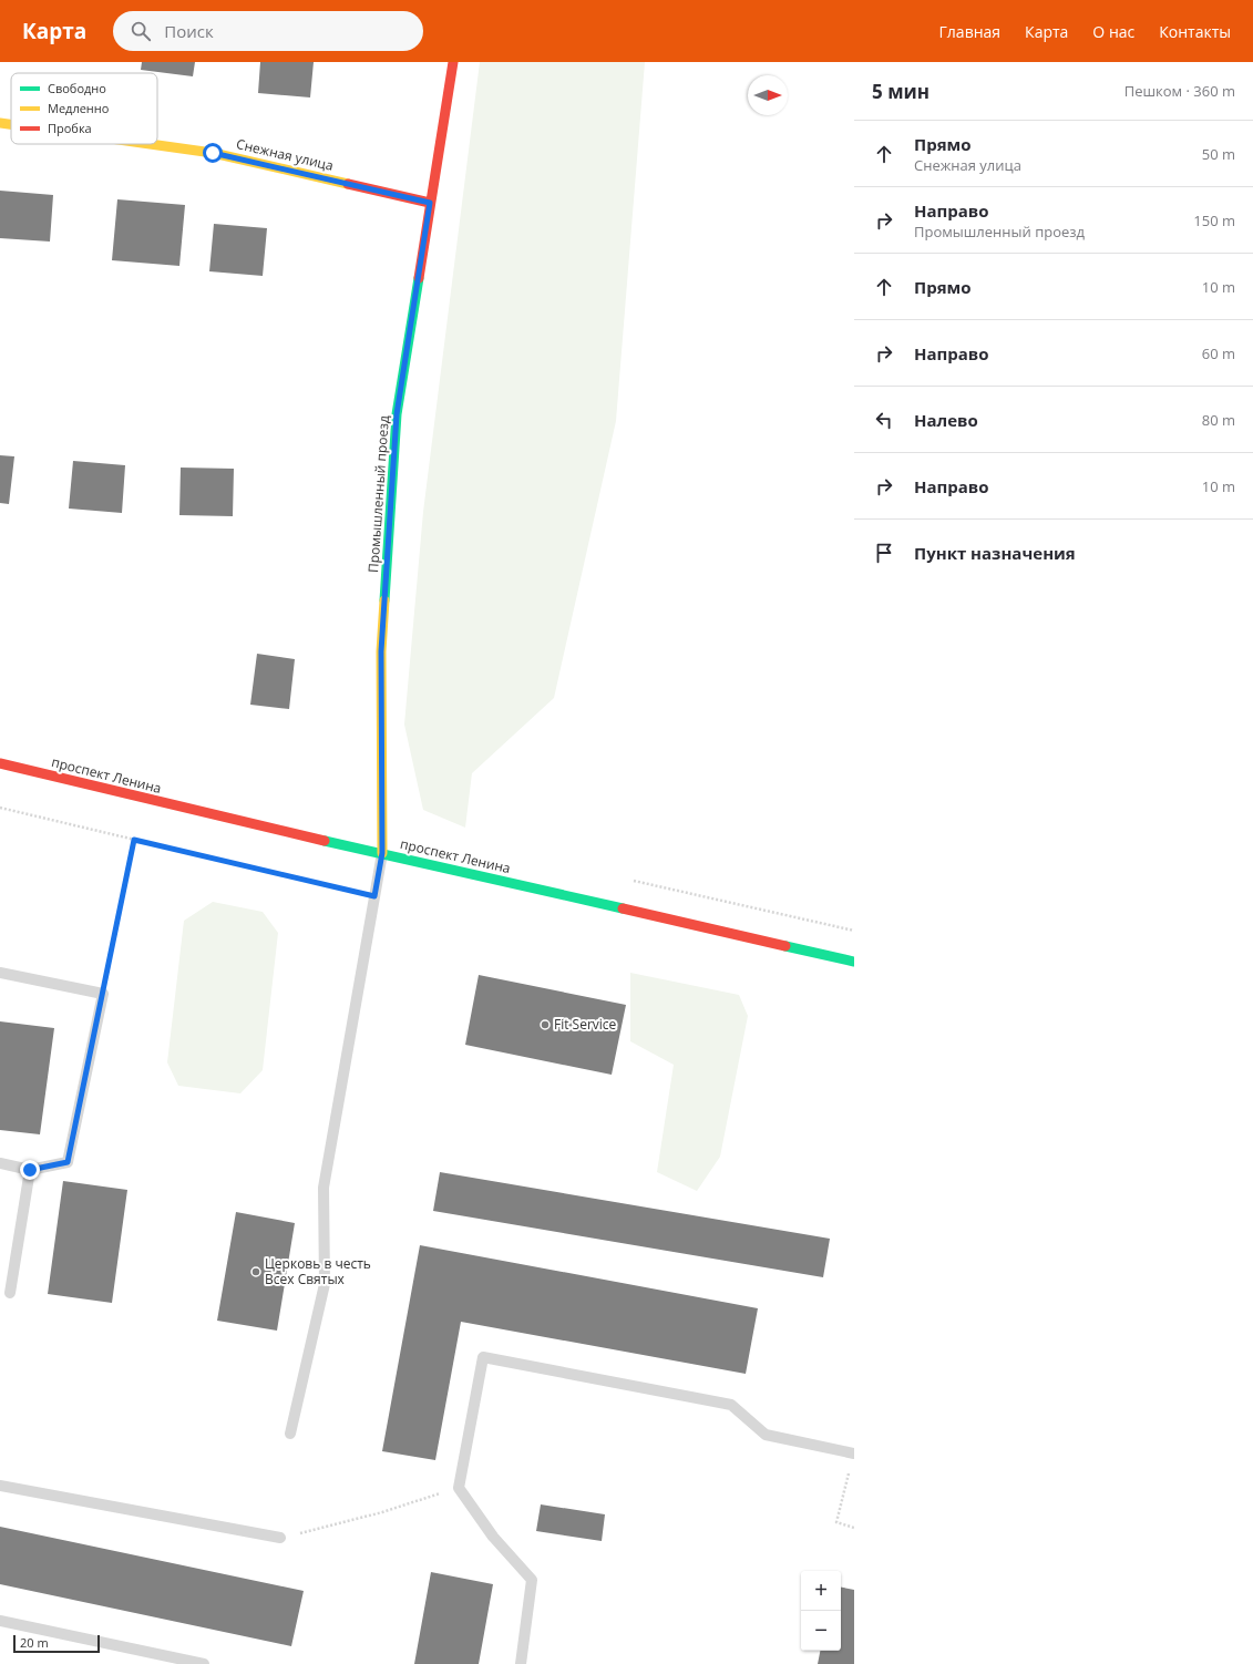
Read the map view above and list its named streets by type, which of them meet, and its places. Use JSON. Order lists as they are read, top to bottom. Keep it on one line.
{"streets":{"street":["Снежная улица","Промышленный проезд","проспект Ленина"]},"crossings":[["Снежная улица","Промышленный проезд"],["Промышленный проезд","проспект Ленина"]],"places":["Fit Service","Церковь в честь Всех Святых"],"legend":["Свободно","Медленно","Пробка"],"scale_bar":"20 m","north":"right","page":{"header":"Карта","search":"Поиск","nav":["Главная","Карта","О нас","Контакты"],"heading":["5 мин","Пешком · 360 m"],"list":[["Прямо","Снежная улица","50 m"],["Направо","Промышленный проезд","150 m"],["Прямо","10 m"],["Направо","60 m"],["Налево","80 m"],["Направо","10 m"],"Пункт назначения"],"map_buttons":["+","−"],"scale":"20 m"}}
